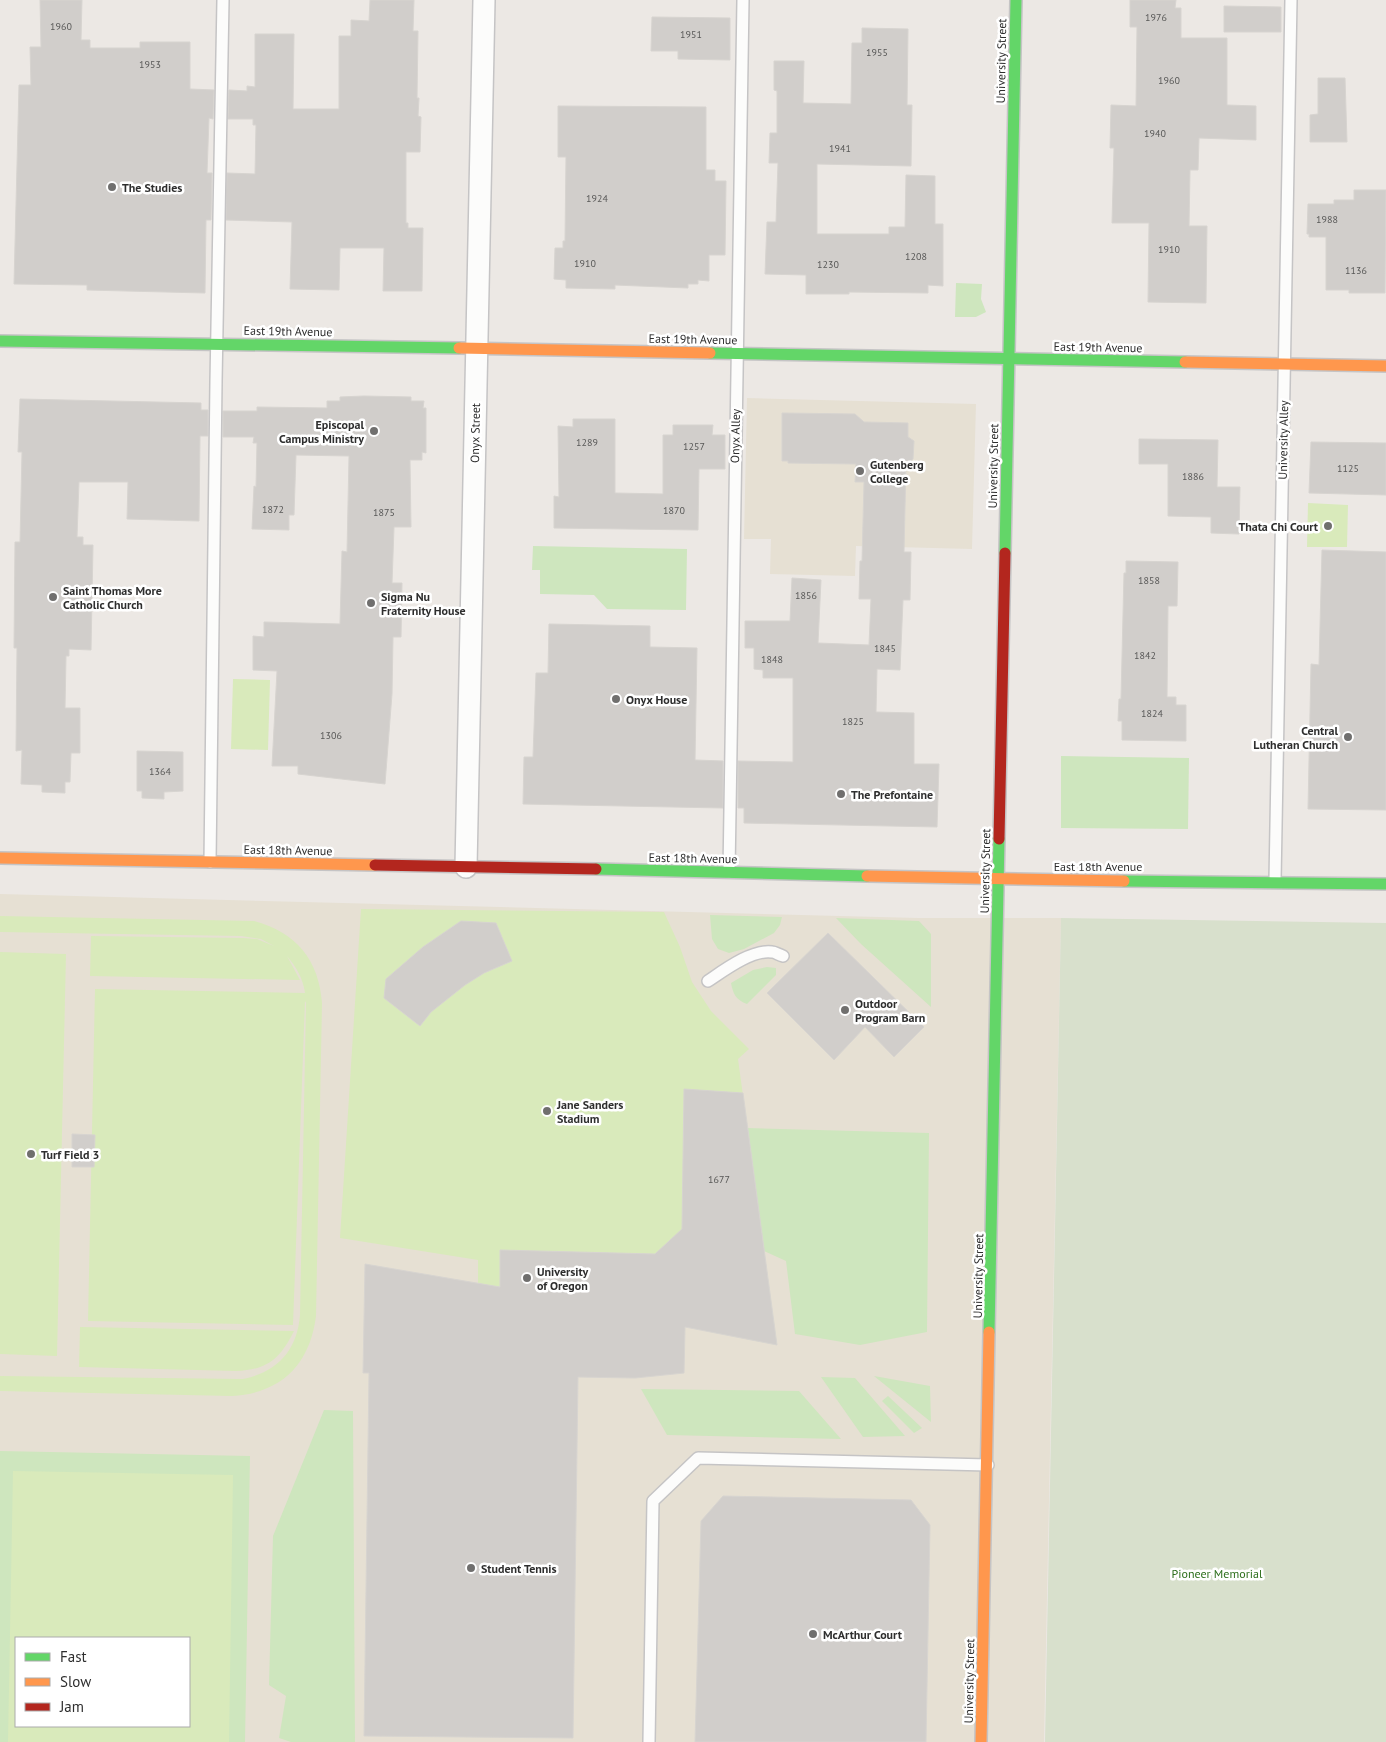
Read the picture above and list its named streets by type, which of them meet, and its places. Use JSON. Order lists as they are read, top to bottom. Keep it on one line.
{"streets":{"street":["University Street","East 19th Avenue","Onyx Street","East 18th Avenue"],"lane":["Onyx Alley","University Alley"]},"crossings":[["University Street","East 19th Avenue"],["University Street","East 18th Avenue"],["East 19th Avenue","Onyx Street"],["East 19th Avenue","Onyx Alley"],["East 19th Avenue","University Alley"],["Onyx Street","East 18th Avenue"],["Onyx Alley","East 18th Avenue"],["University Alley","East 18th Avenue"]],"parks":["Pioneer Memorial"],"places":["The Studies","Episcopal Campus Ministry","Gutenberg College","Thata Chi Court","Saint Thomas More Catholic Church","Sigma Nu Fraternity House","Onyx House","Central Lutheran Church","The Prefontaine","Outdoor Program Barn","Jane Sanders Stadium","Turf Field 3","University of Oregon","Student Tennis","McArthur Court"],"house_numbers":["1976","1960","1951","1955","1953","1960","1940","1941","1924","1988","1910","1208","1910","1230","1136","1289","1257","1125","1886","1872","1870","1875","1858","1856","1845","1842","1848","1824","1825","1306","1364","1677"],"legend":["Fast","Slow","Jam"]}
